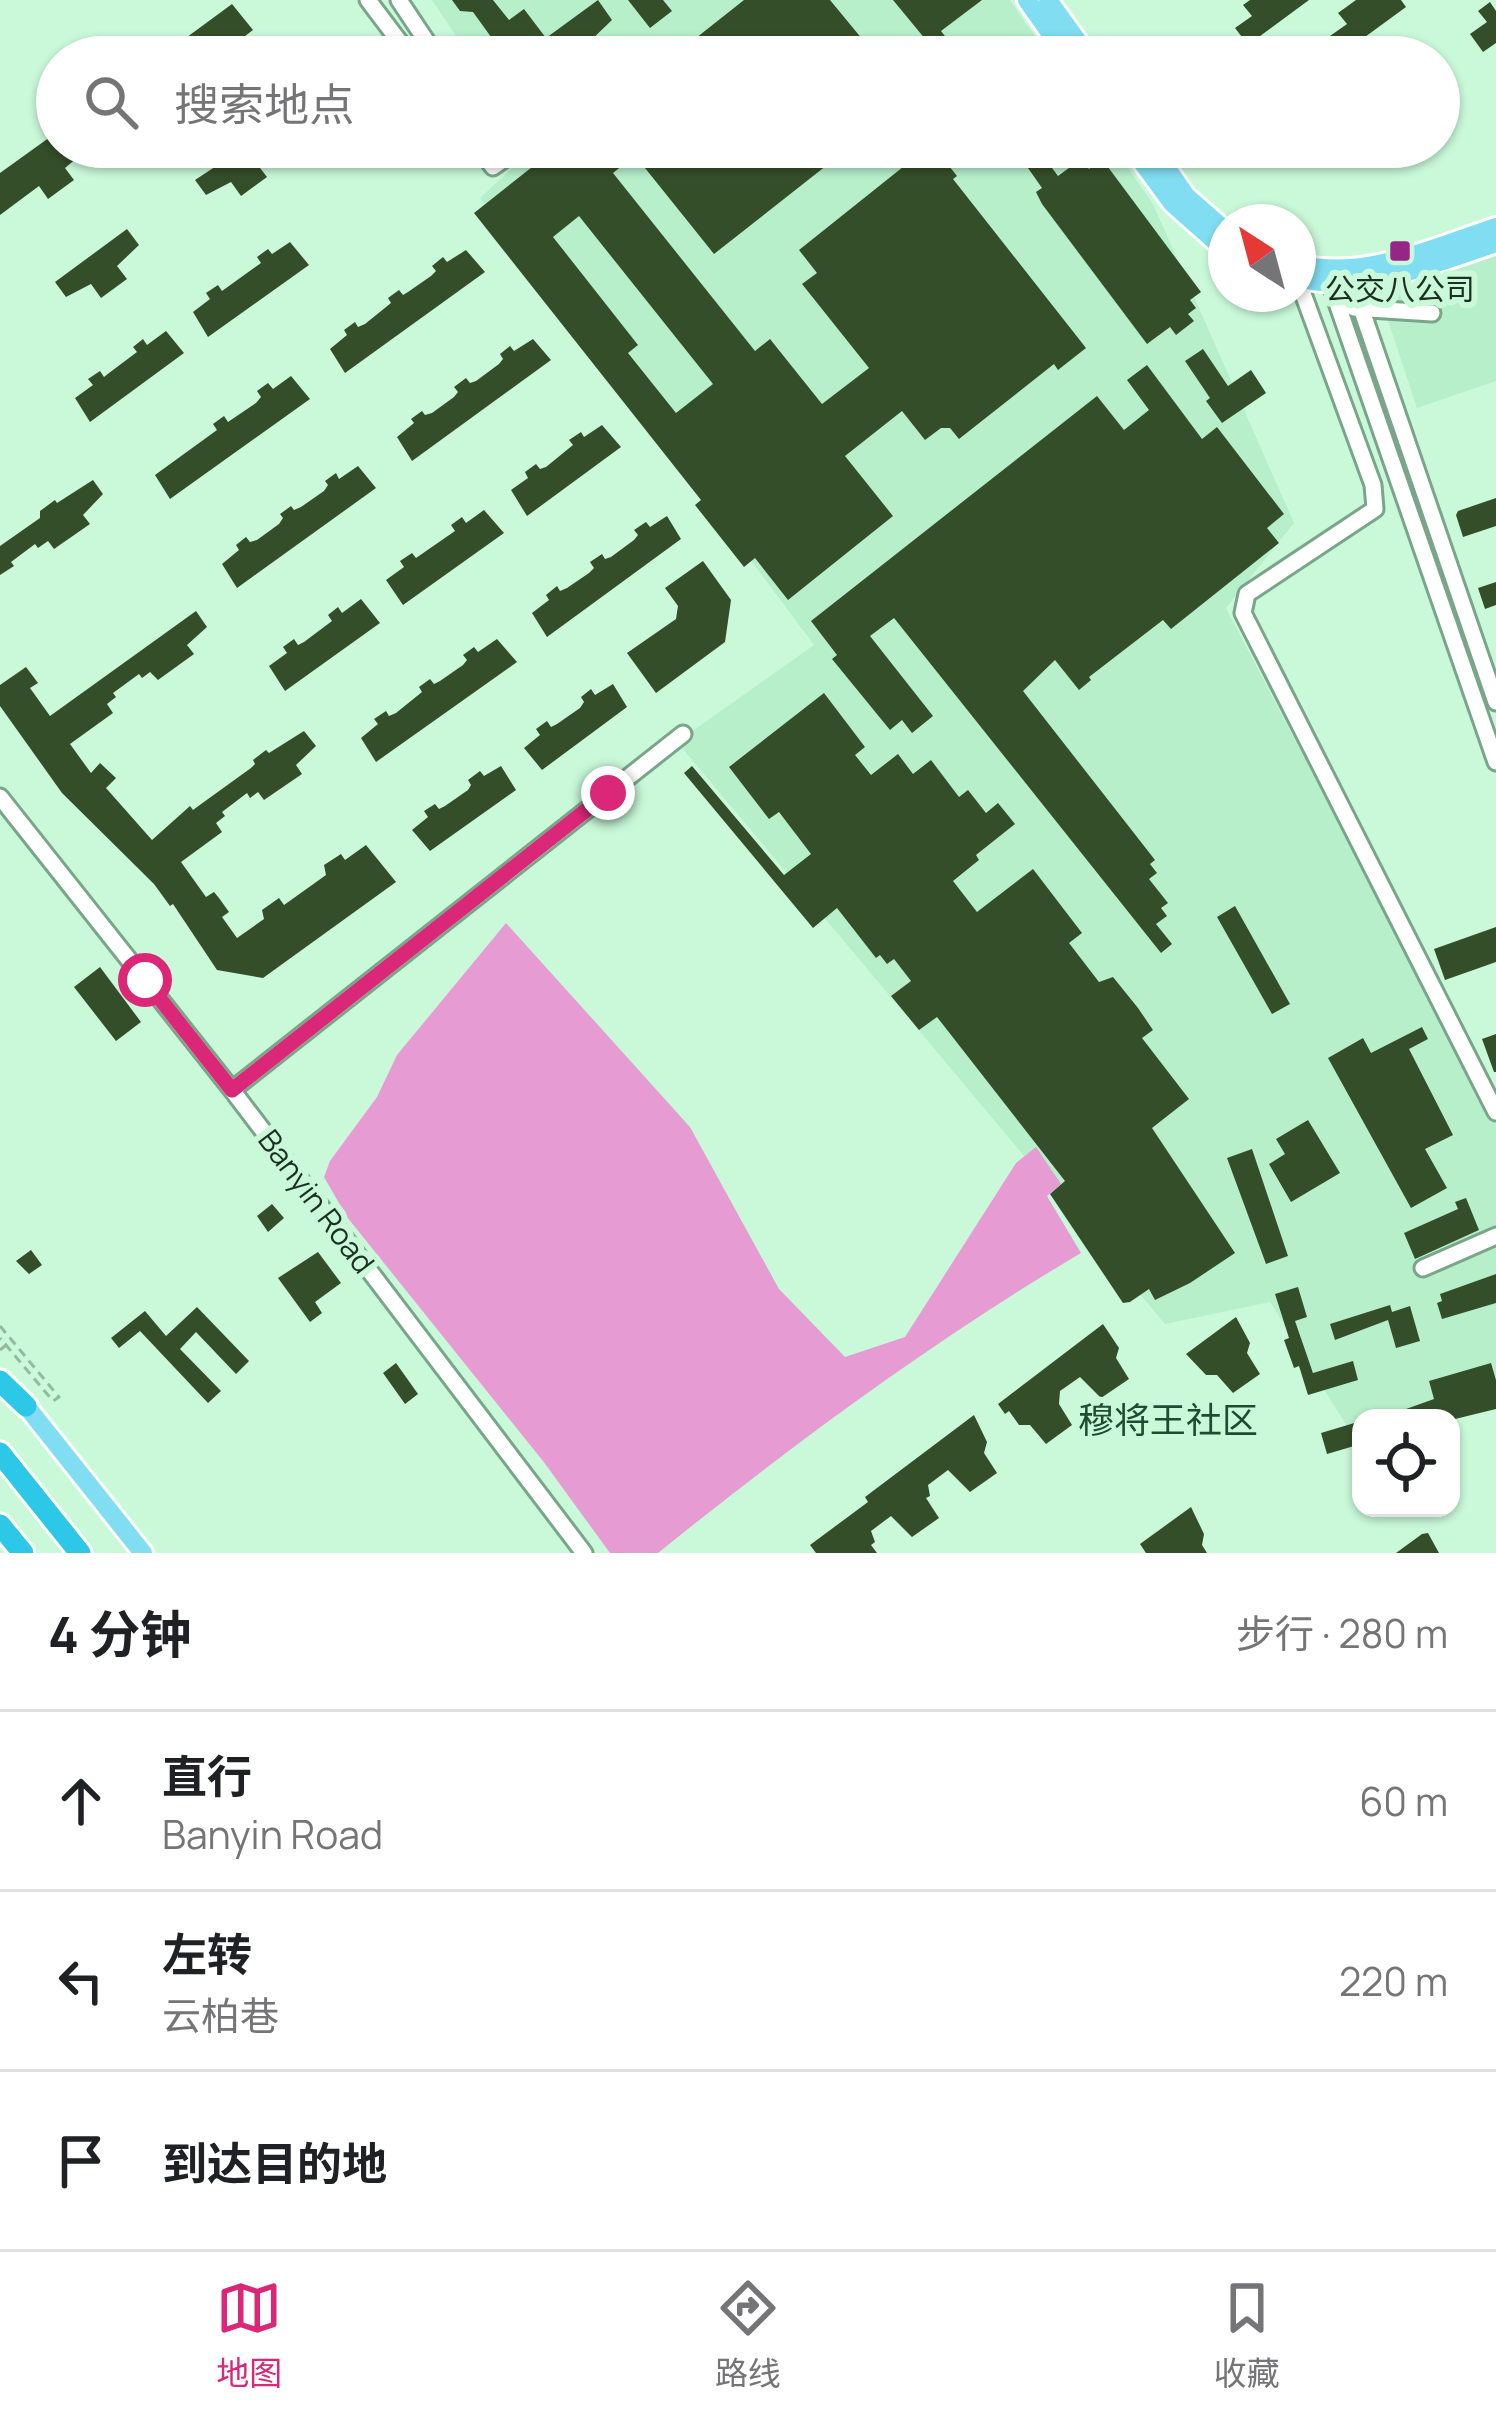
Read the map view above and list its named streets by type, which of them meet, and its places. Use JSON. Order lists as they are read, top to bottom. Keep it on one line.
{"streets":{"street":["Banyin Road"]},"districts":["穆将王社区"],"places":{"transit":["公交八公司"]},"north":"top left","page":{"search":"搜索地点","heading":["4 分钟","步行 · 280 m"],"list":[["直行","Banyin Road","60 m"],["左转","云柏巷","220 m"],"到达目的地"],"nav":["地图","路线","收藏"]}}
